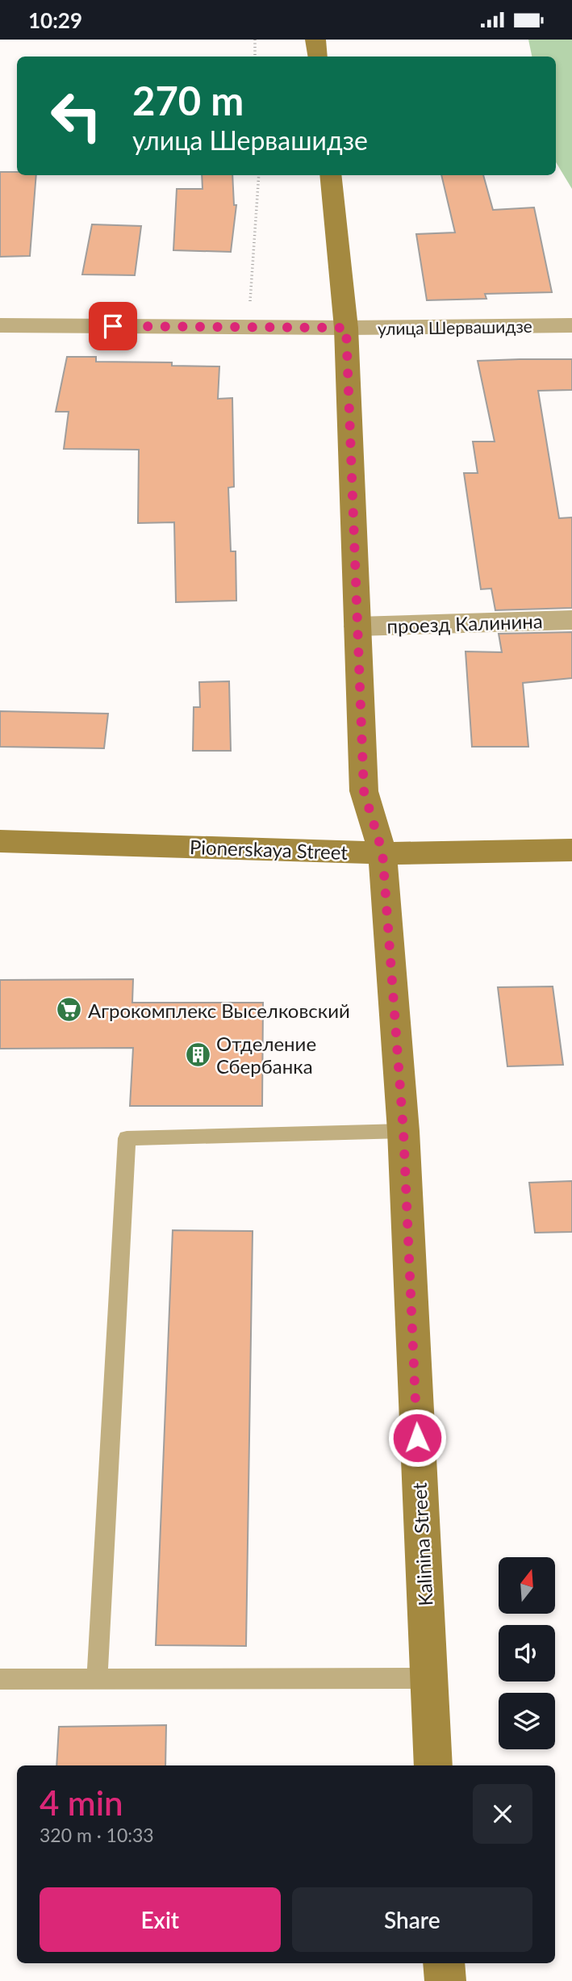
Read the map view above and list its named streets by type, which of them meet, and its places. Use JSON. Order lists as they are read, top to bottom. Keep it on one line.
{"streets":{"street":["улица Шервашидзе","проезд Калинина","Pionerskaya Street","Kalinina Street"]},"crossings":[["улица Шервашидзе","Kalinina Street"],["проезд Калинина","Kalinina Street"],["Pionerskaya Street","Kalinina Street"]],"places":{"supermarket":["Агрокомплекс Выселковский"],"building":["Отделение Сбербанка"]},"north":"top","page":{"status":"10:29","turn":["270 m","улица Шервашидзе"],"heading":["4 min","320 m · 10:33"],"buttons":["Exit","Share"]}}
